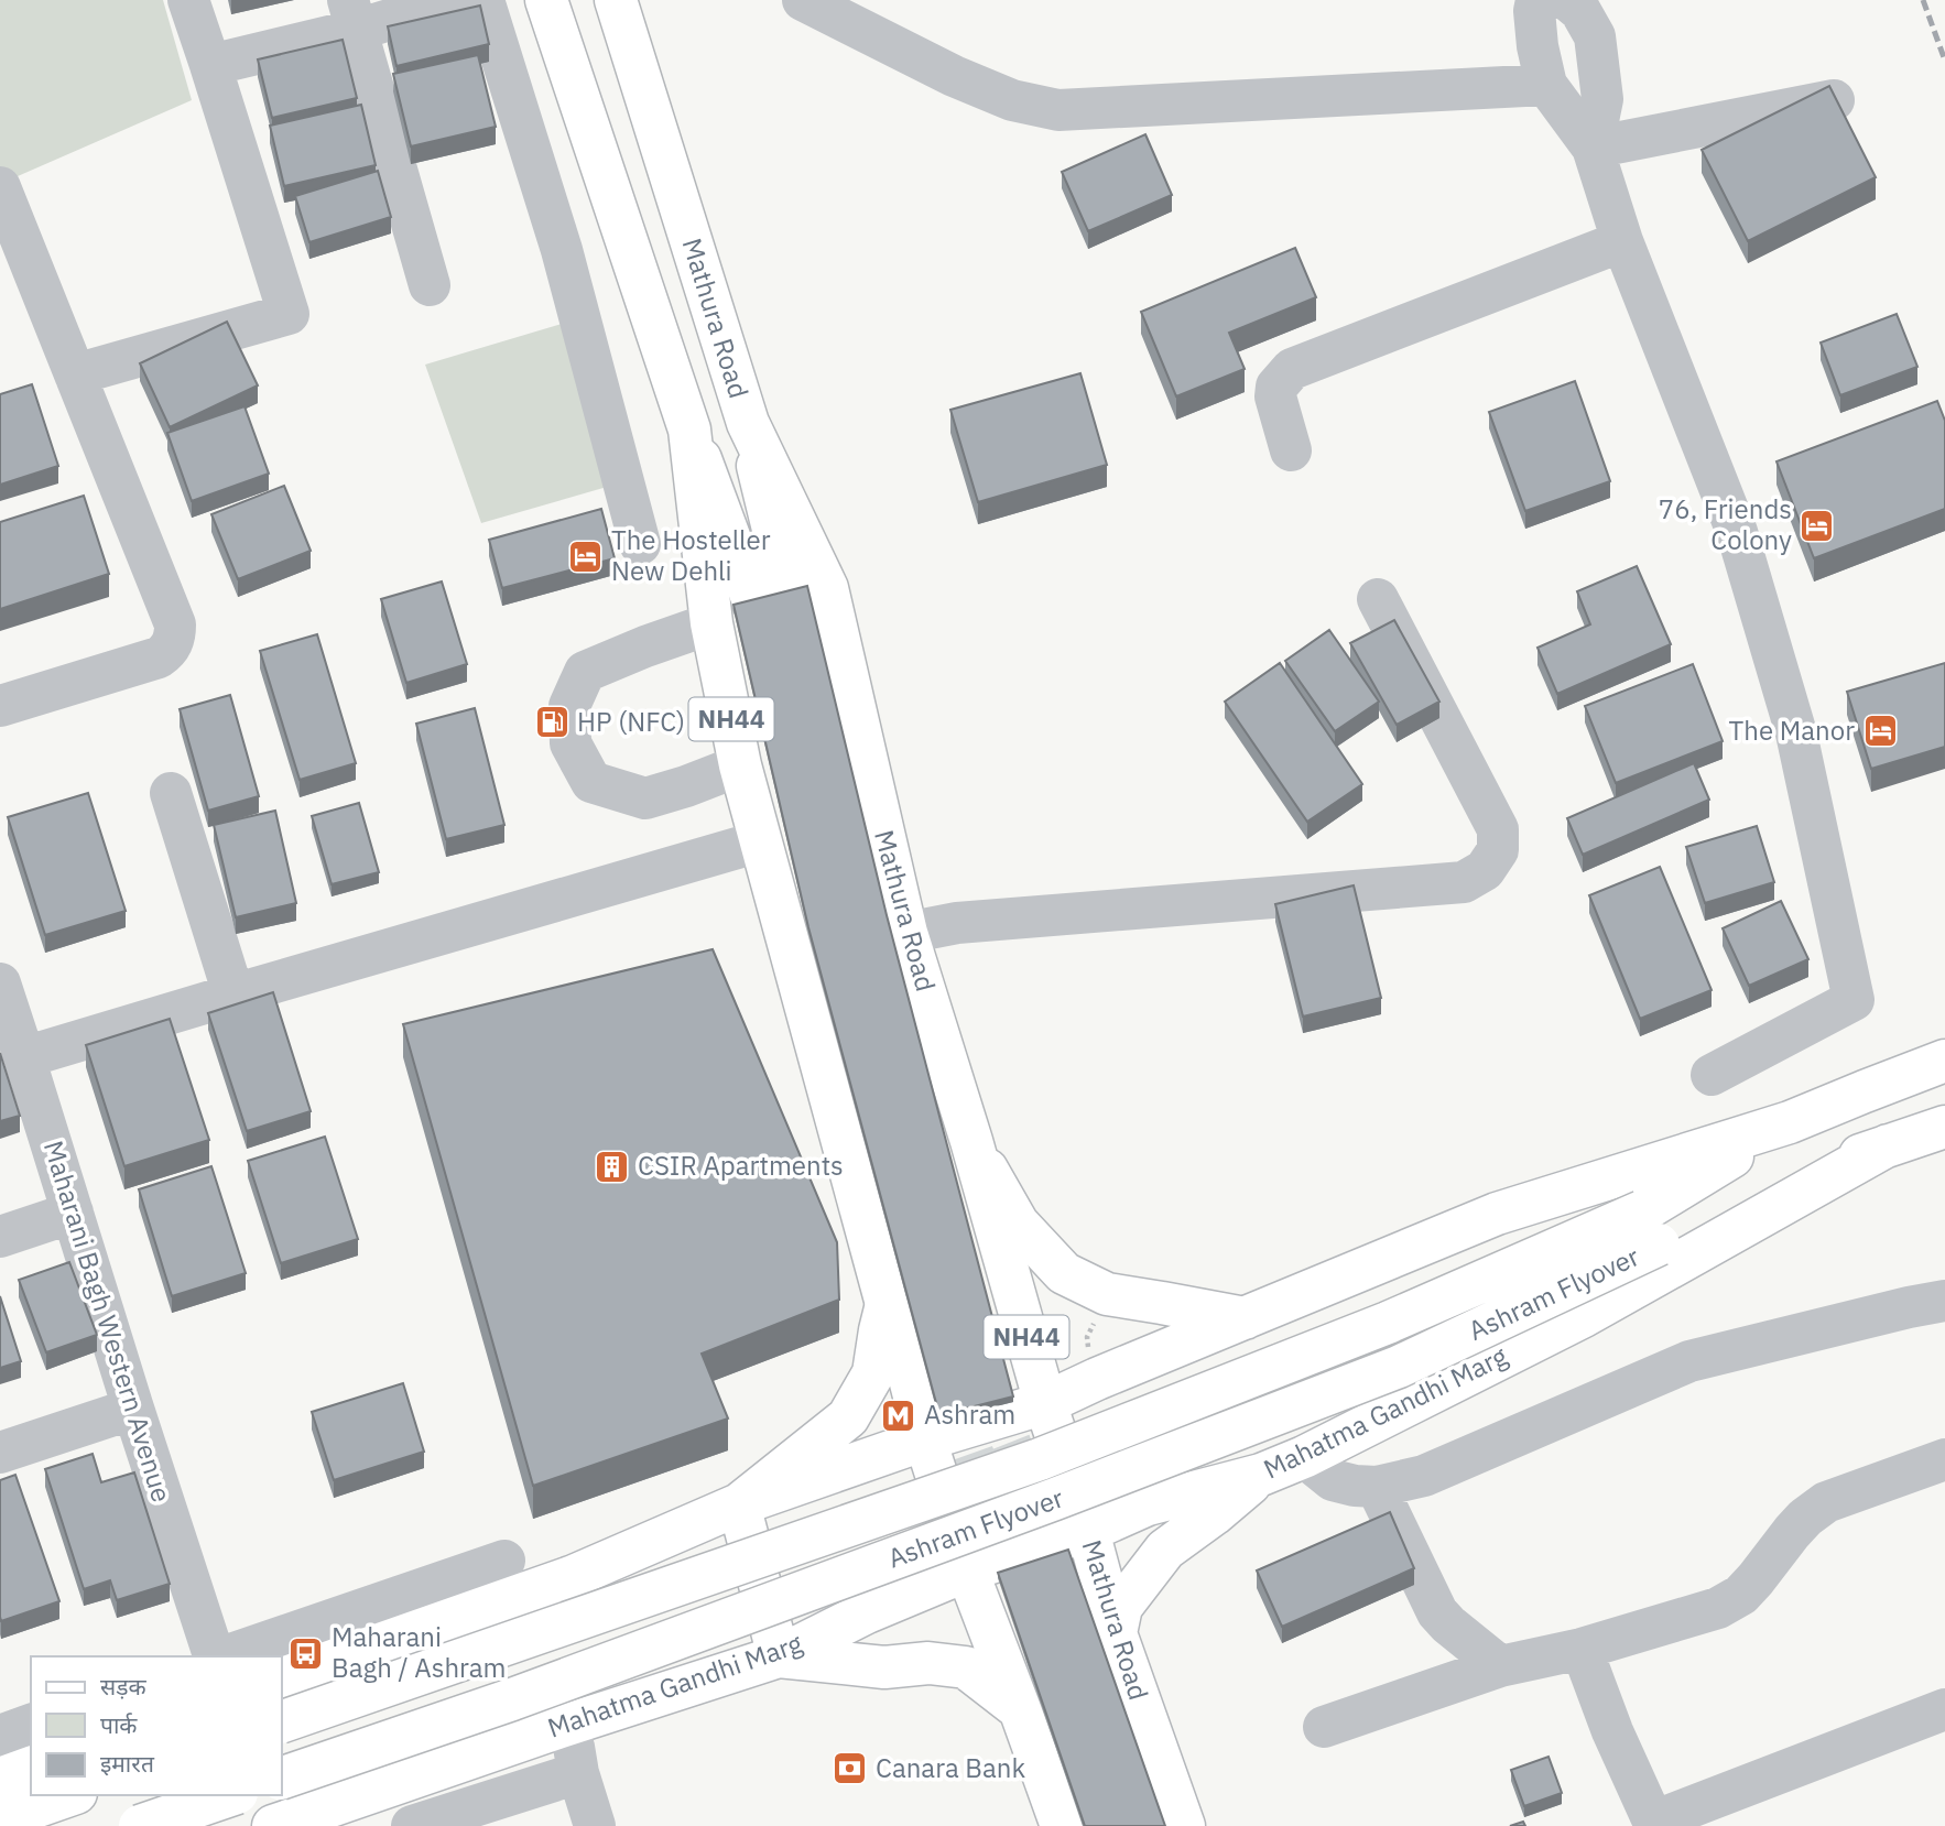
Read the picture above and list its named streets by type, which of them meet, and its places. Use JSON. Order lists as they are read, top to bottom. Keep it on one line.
{"streets":{"main road":["Mathura Road","NH44","Ashram Flyover","Mahatma Gandhi Marg"],"street":["Maharani Bagh Western Avenue"]},"crossings":[["Mathura Road","Mahatma Gandhi Marg"],["NH44","Mahatma Gandhi Marg"]],"places":{"hotel":["76, Friends Colony","The Hosteller New Dehli","The Manor"],"fuel station":["HP (NFC)"],"building":["CSIR Apartments"],"metro station":["Ashram"],"bus stop":["Maharani Bagh / Ashram"],"bank":["Canara Bank"]},"legend":["सड़क","पार्क","इमारत"]}
